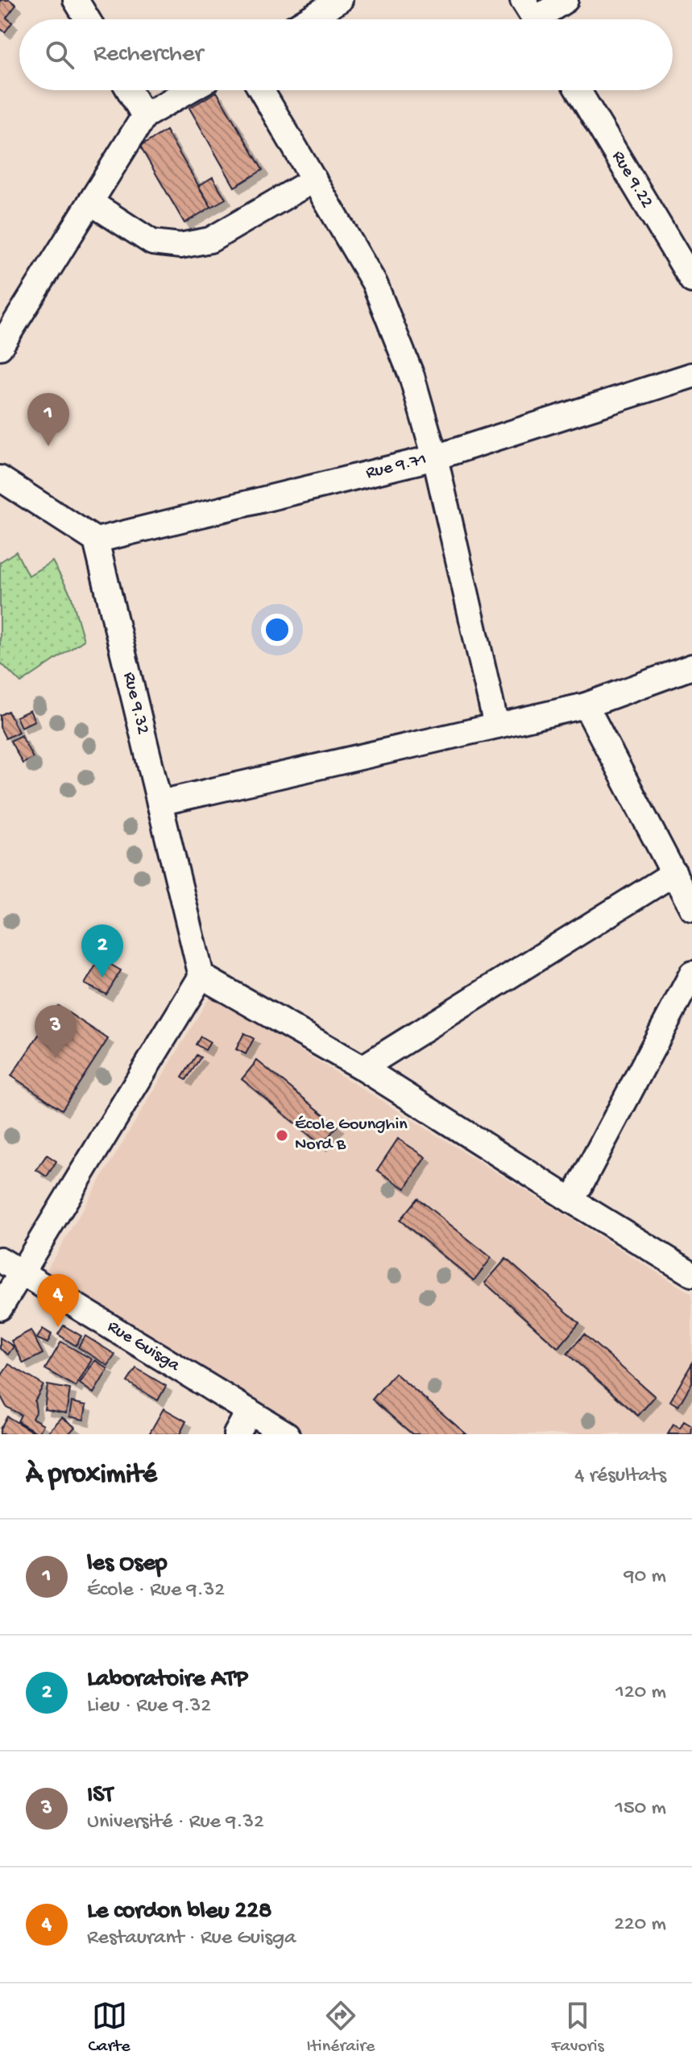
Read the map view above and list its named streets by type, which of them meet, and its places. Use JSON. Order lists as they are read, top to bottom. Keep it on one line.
{"streets":{"street":["Rue 9.22","Rue 9.71","Rue 9.32","Rue Guisga"]},"crossings":[["Rue 9.71","Rue 9.32"]],"places":["École Gounghin Nord B"],"page":{"search":"Rechercher","pins":["1","2","3","4"],"heading":["À proximité","4 résultats"],"list":[{"mark":"1","name":"les Osep","note":"École · Rue 9.32","value":"90 m"},{"mark":"2","name":"Laboratoire ATP","note":"Lieu · Rue 9.32","value":"120 m"},{"mark":"3","name":"IST","note":"Université · Rue 9.32","value":"150 m"},{"mark":"4","name":"Le cordon bleu 228","note":"Restaurant · Rue Guisga","value":"220 m"}],"nav":["Carte","Itinéraire","Favoris"]}}
